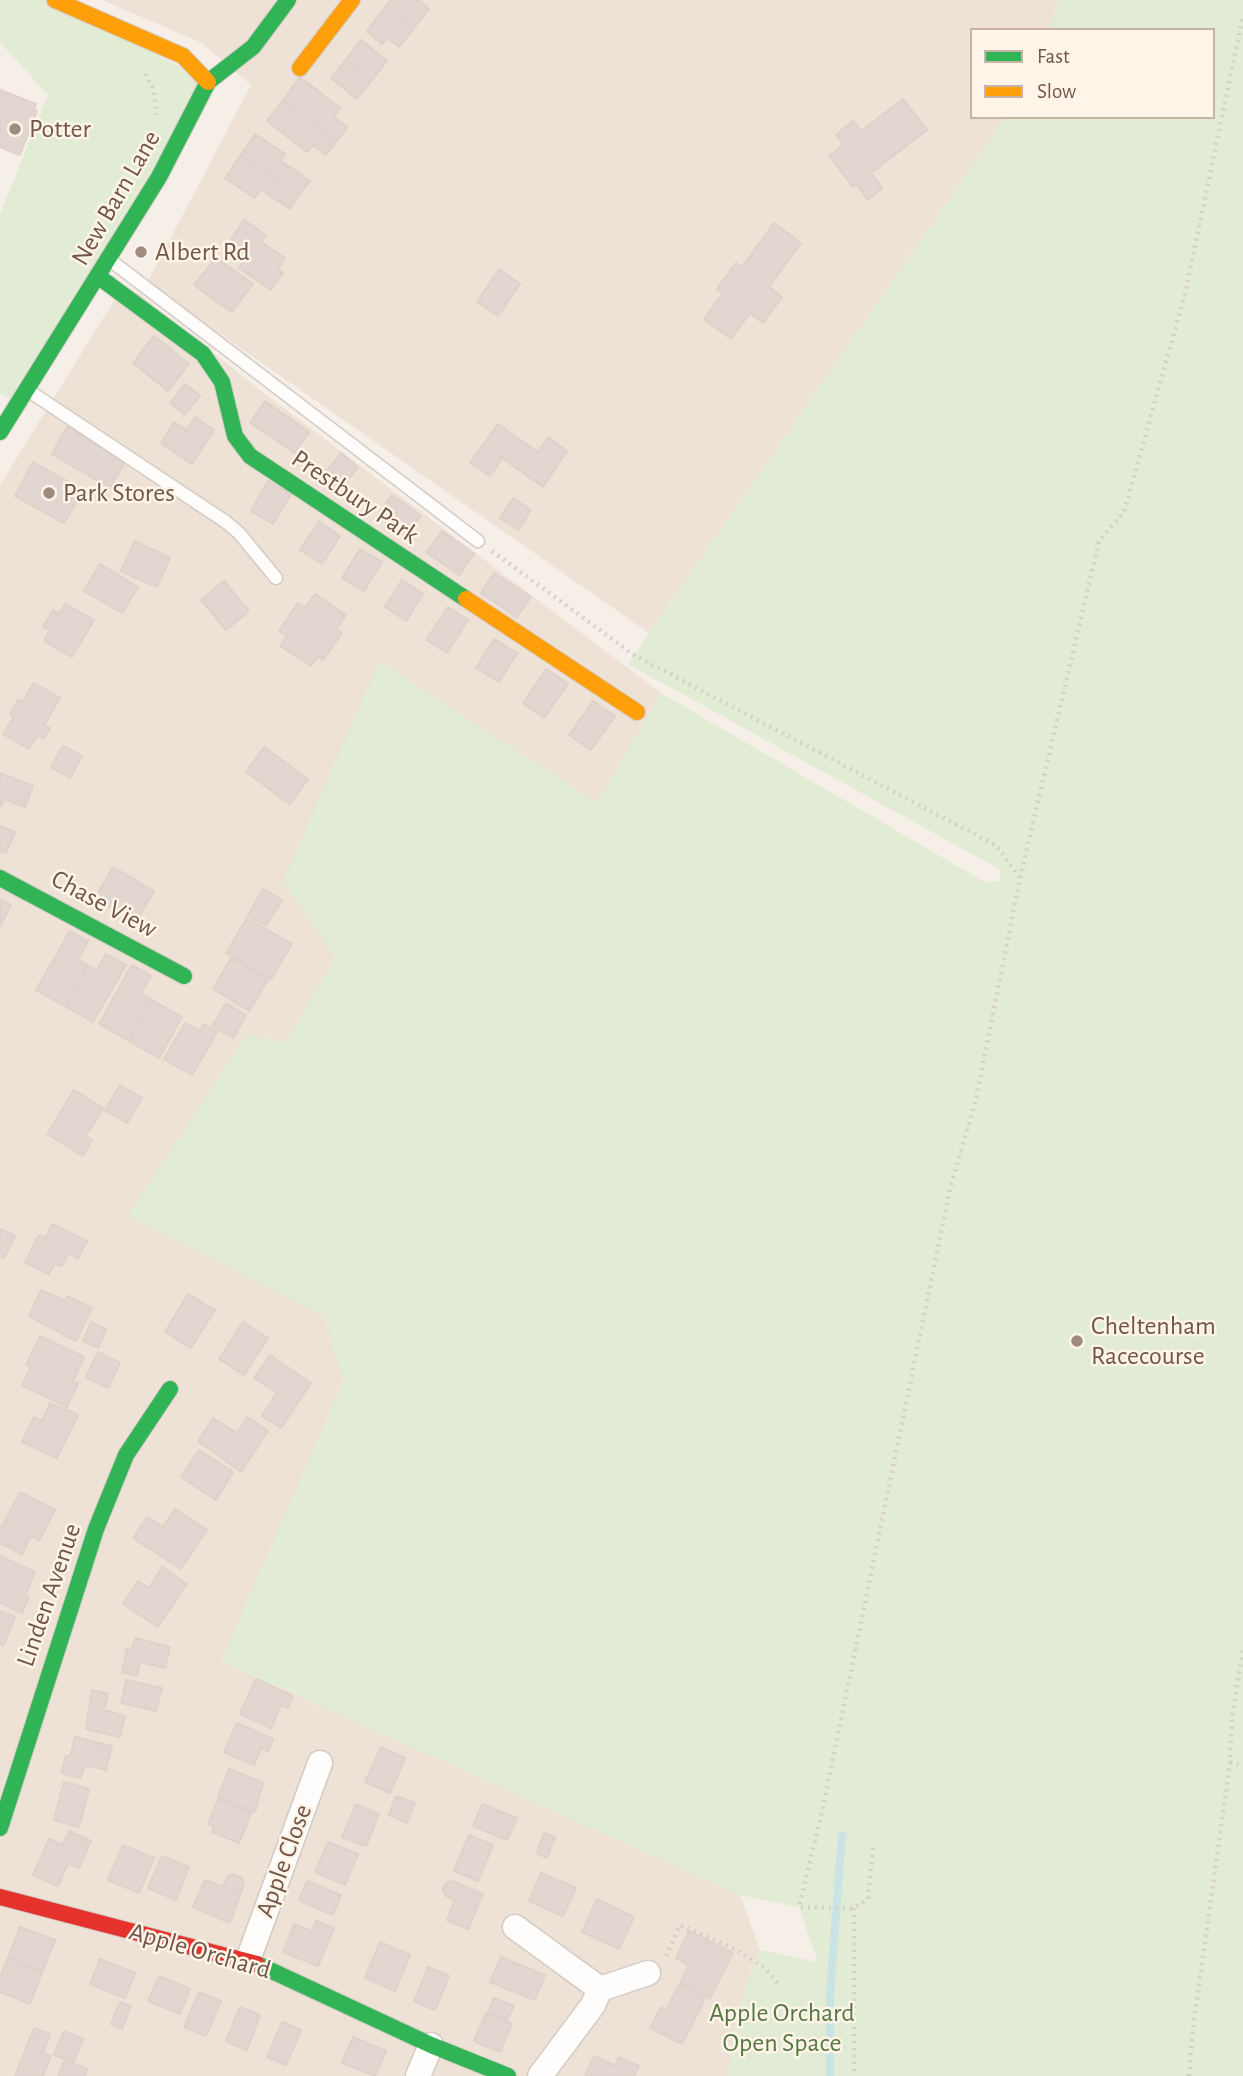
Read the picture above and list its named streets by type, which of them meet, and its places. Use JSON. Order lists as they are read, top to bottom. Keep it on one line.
{"streets":{"street":["New Barn Lane","Prestbury Park","Chase View","Linden Avenue","Apple Close","Apple Orchard"]},"crossings":[["New Barn Lane","Prestbury Park"],["Apple Close","Apple Orchard"]],"parks":["Apple Orchard Open Space"],"places":["Potter","Albert Rd","Park Stores","Cheltenham Racecourse"],"legend":["Fast","Slow"]}
